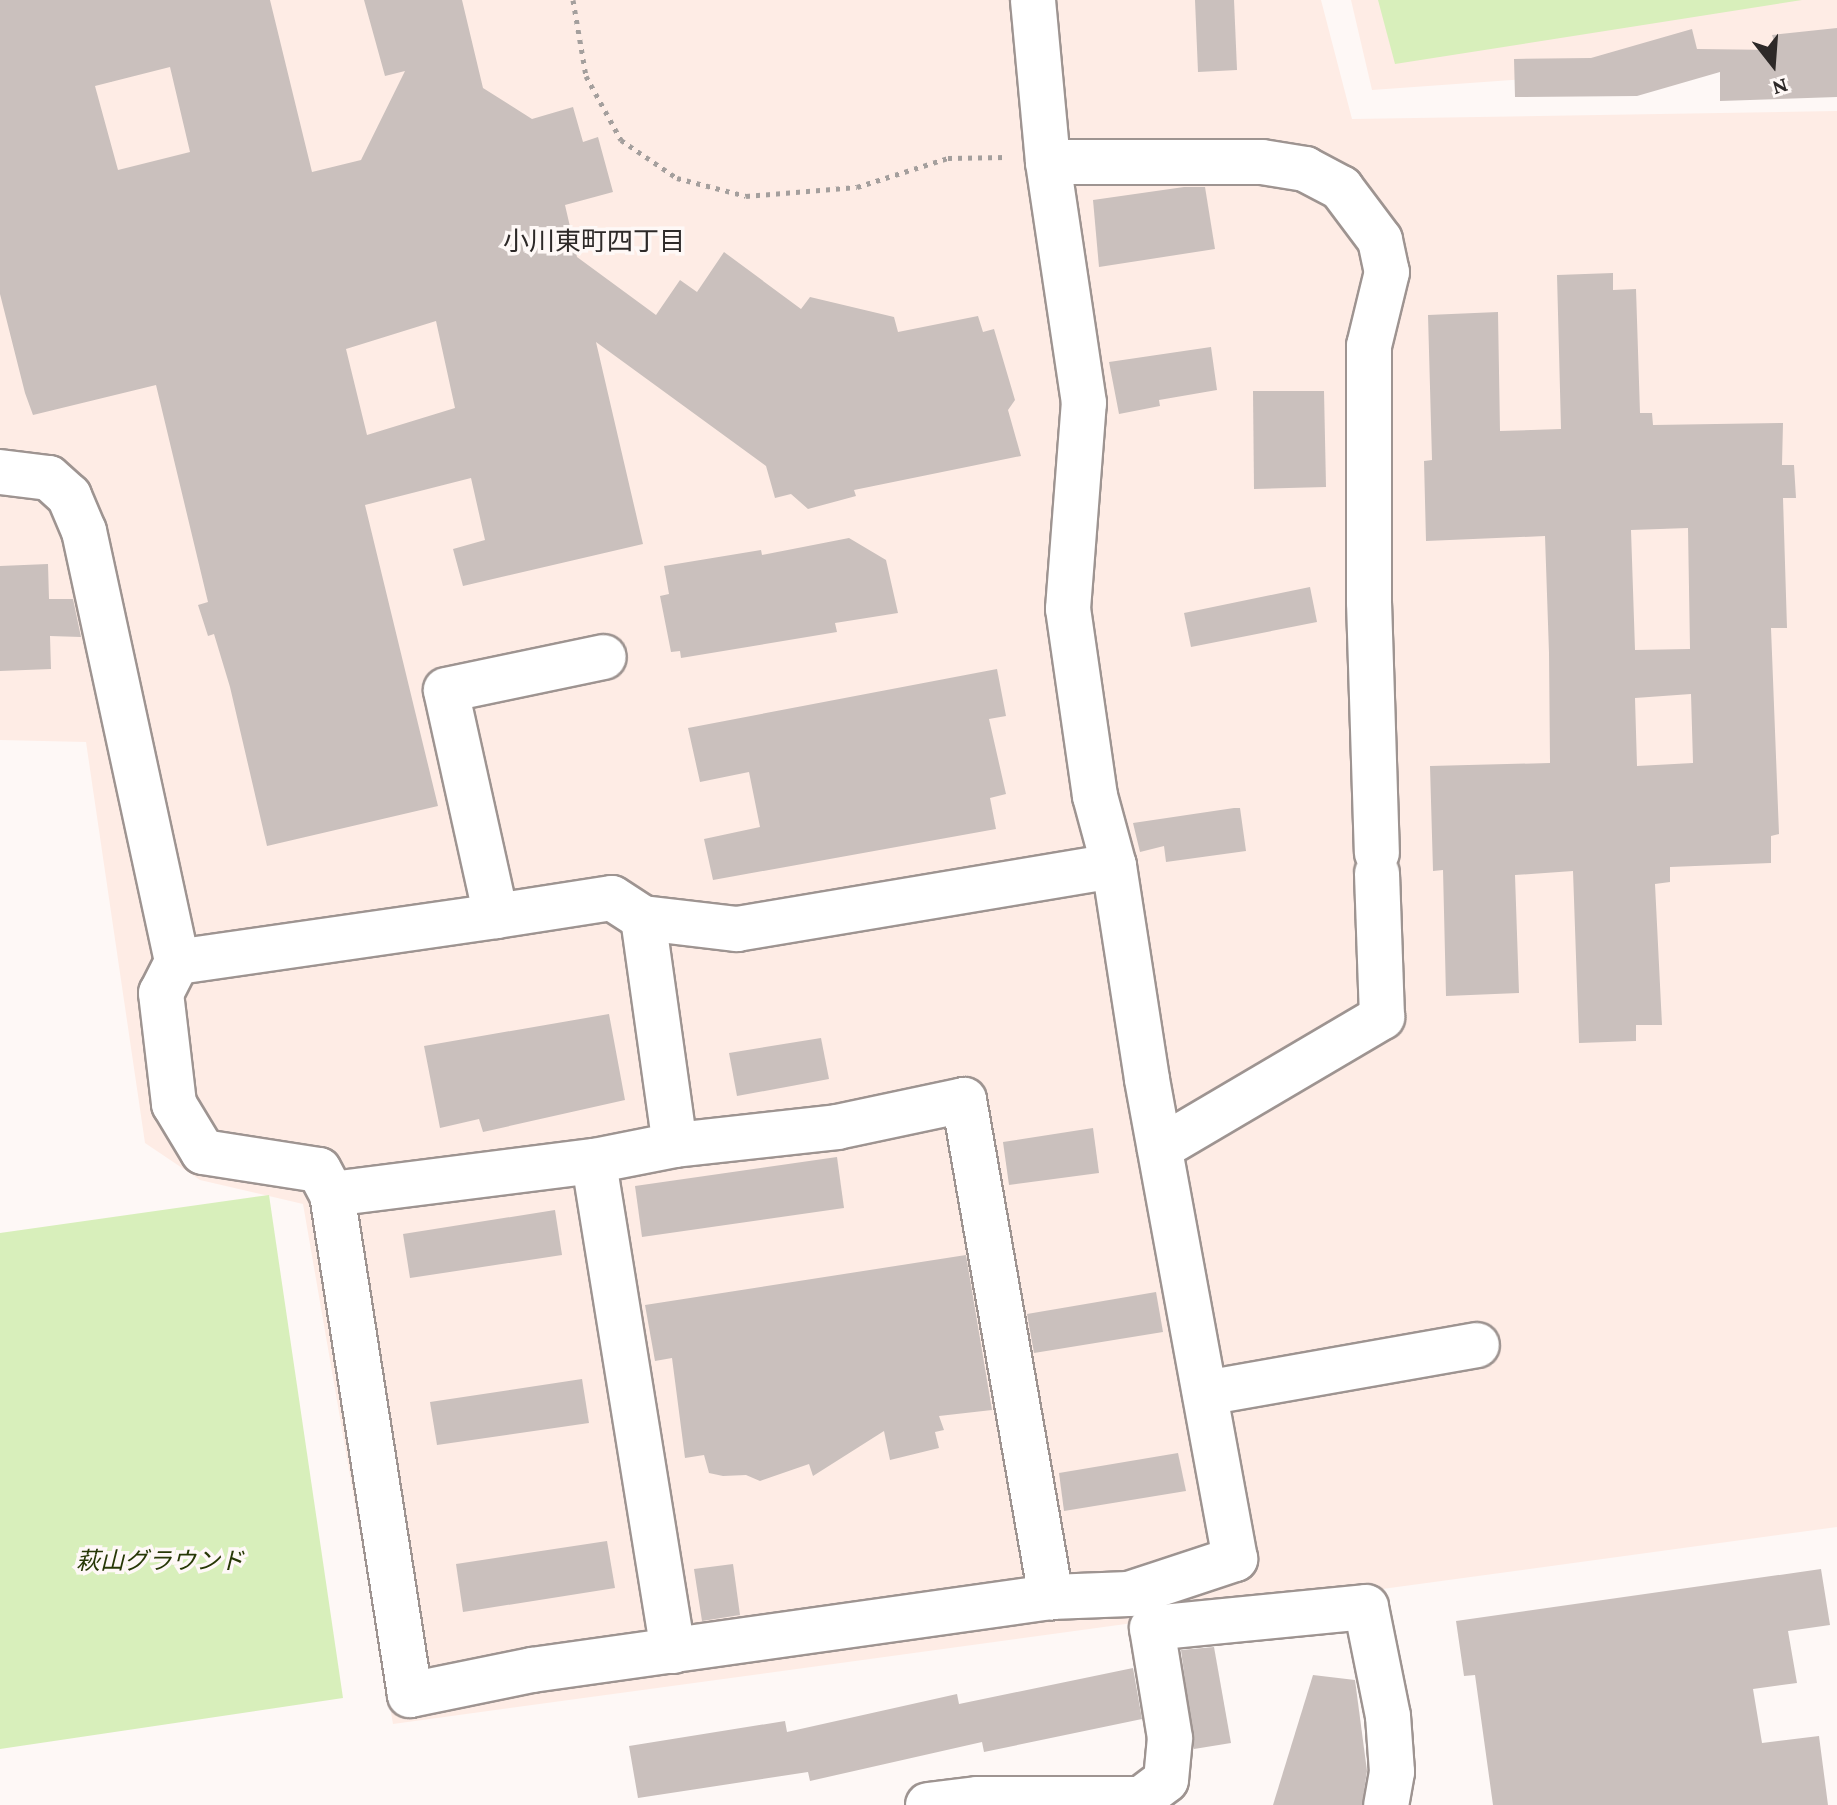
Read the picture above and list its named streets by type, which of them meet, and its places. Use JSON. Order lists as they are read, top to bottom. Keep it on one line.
{"districts":["小川東町四丁目"],"parks":["萩山グラウンド"],"north":"bottom"}
